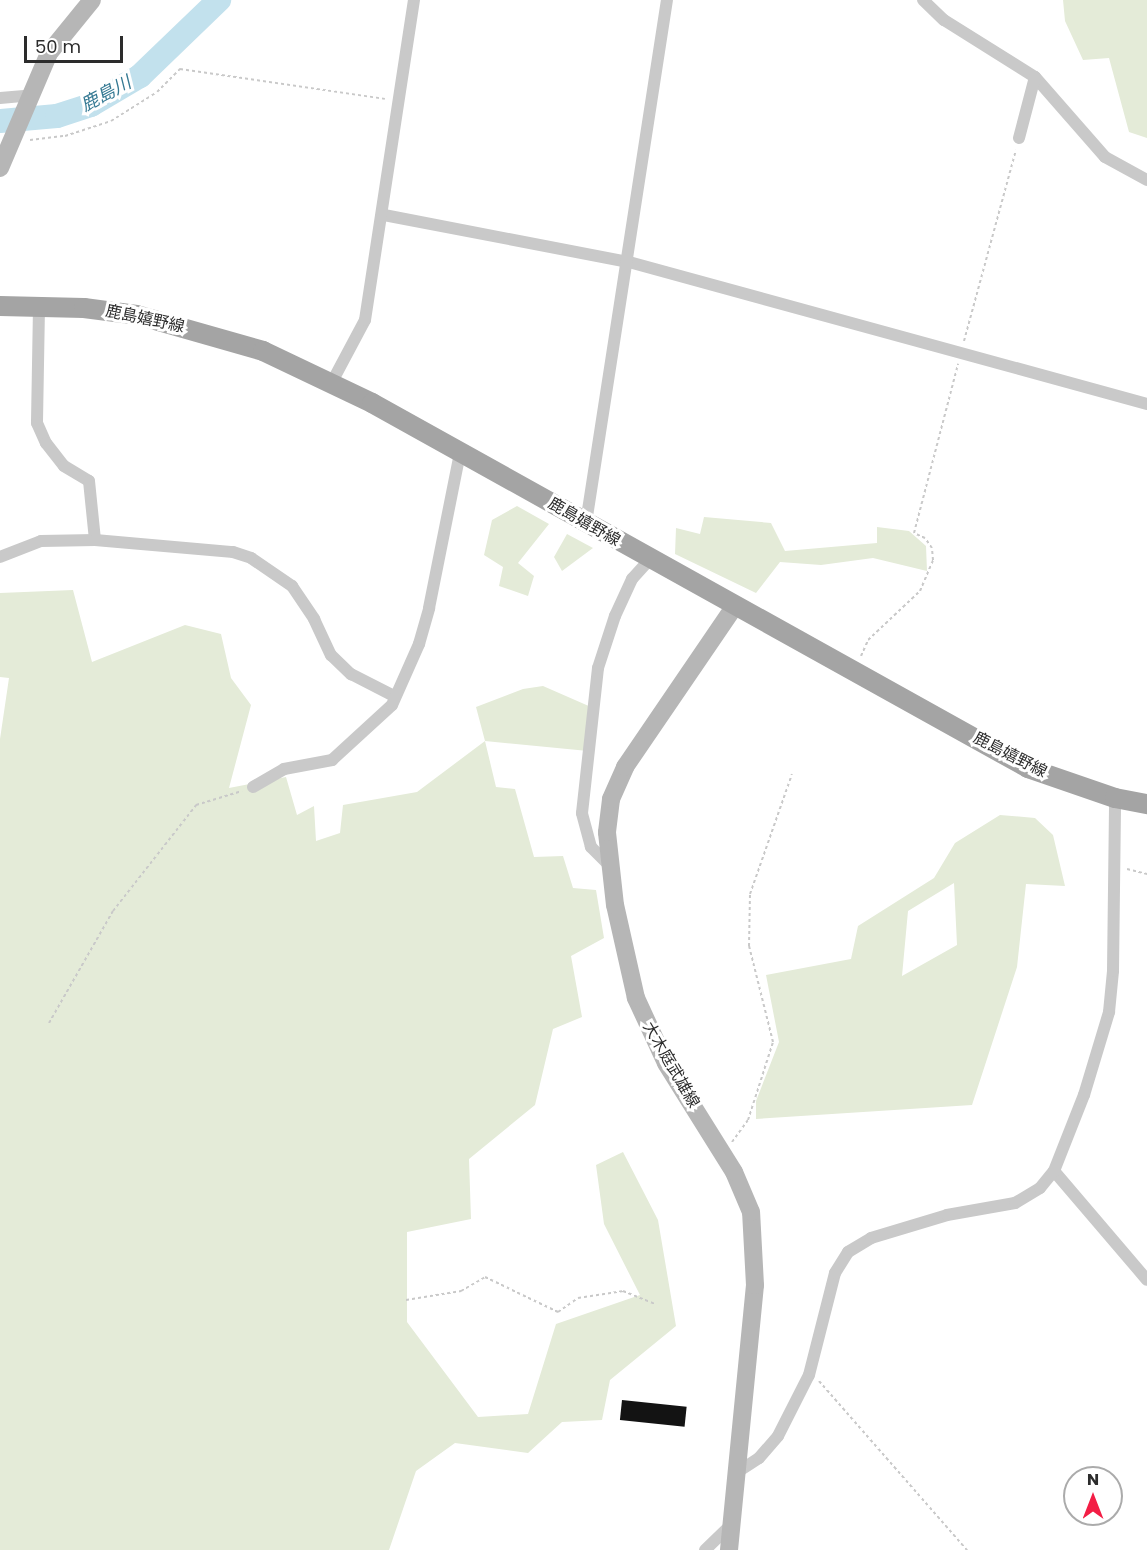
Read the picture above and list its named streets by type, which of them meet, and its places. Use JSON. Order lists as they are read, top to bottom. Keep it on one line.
{"streets":{"main road":["鹿島嬉野線","大木庭武雄線"]},"crossings":[["鹿島嬉野線","大木庭武雄線"]],"water":["鹿島川"],"scale_bar":"50 m","north":"top"}
